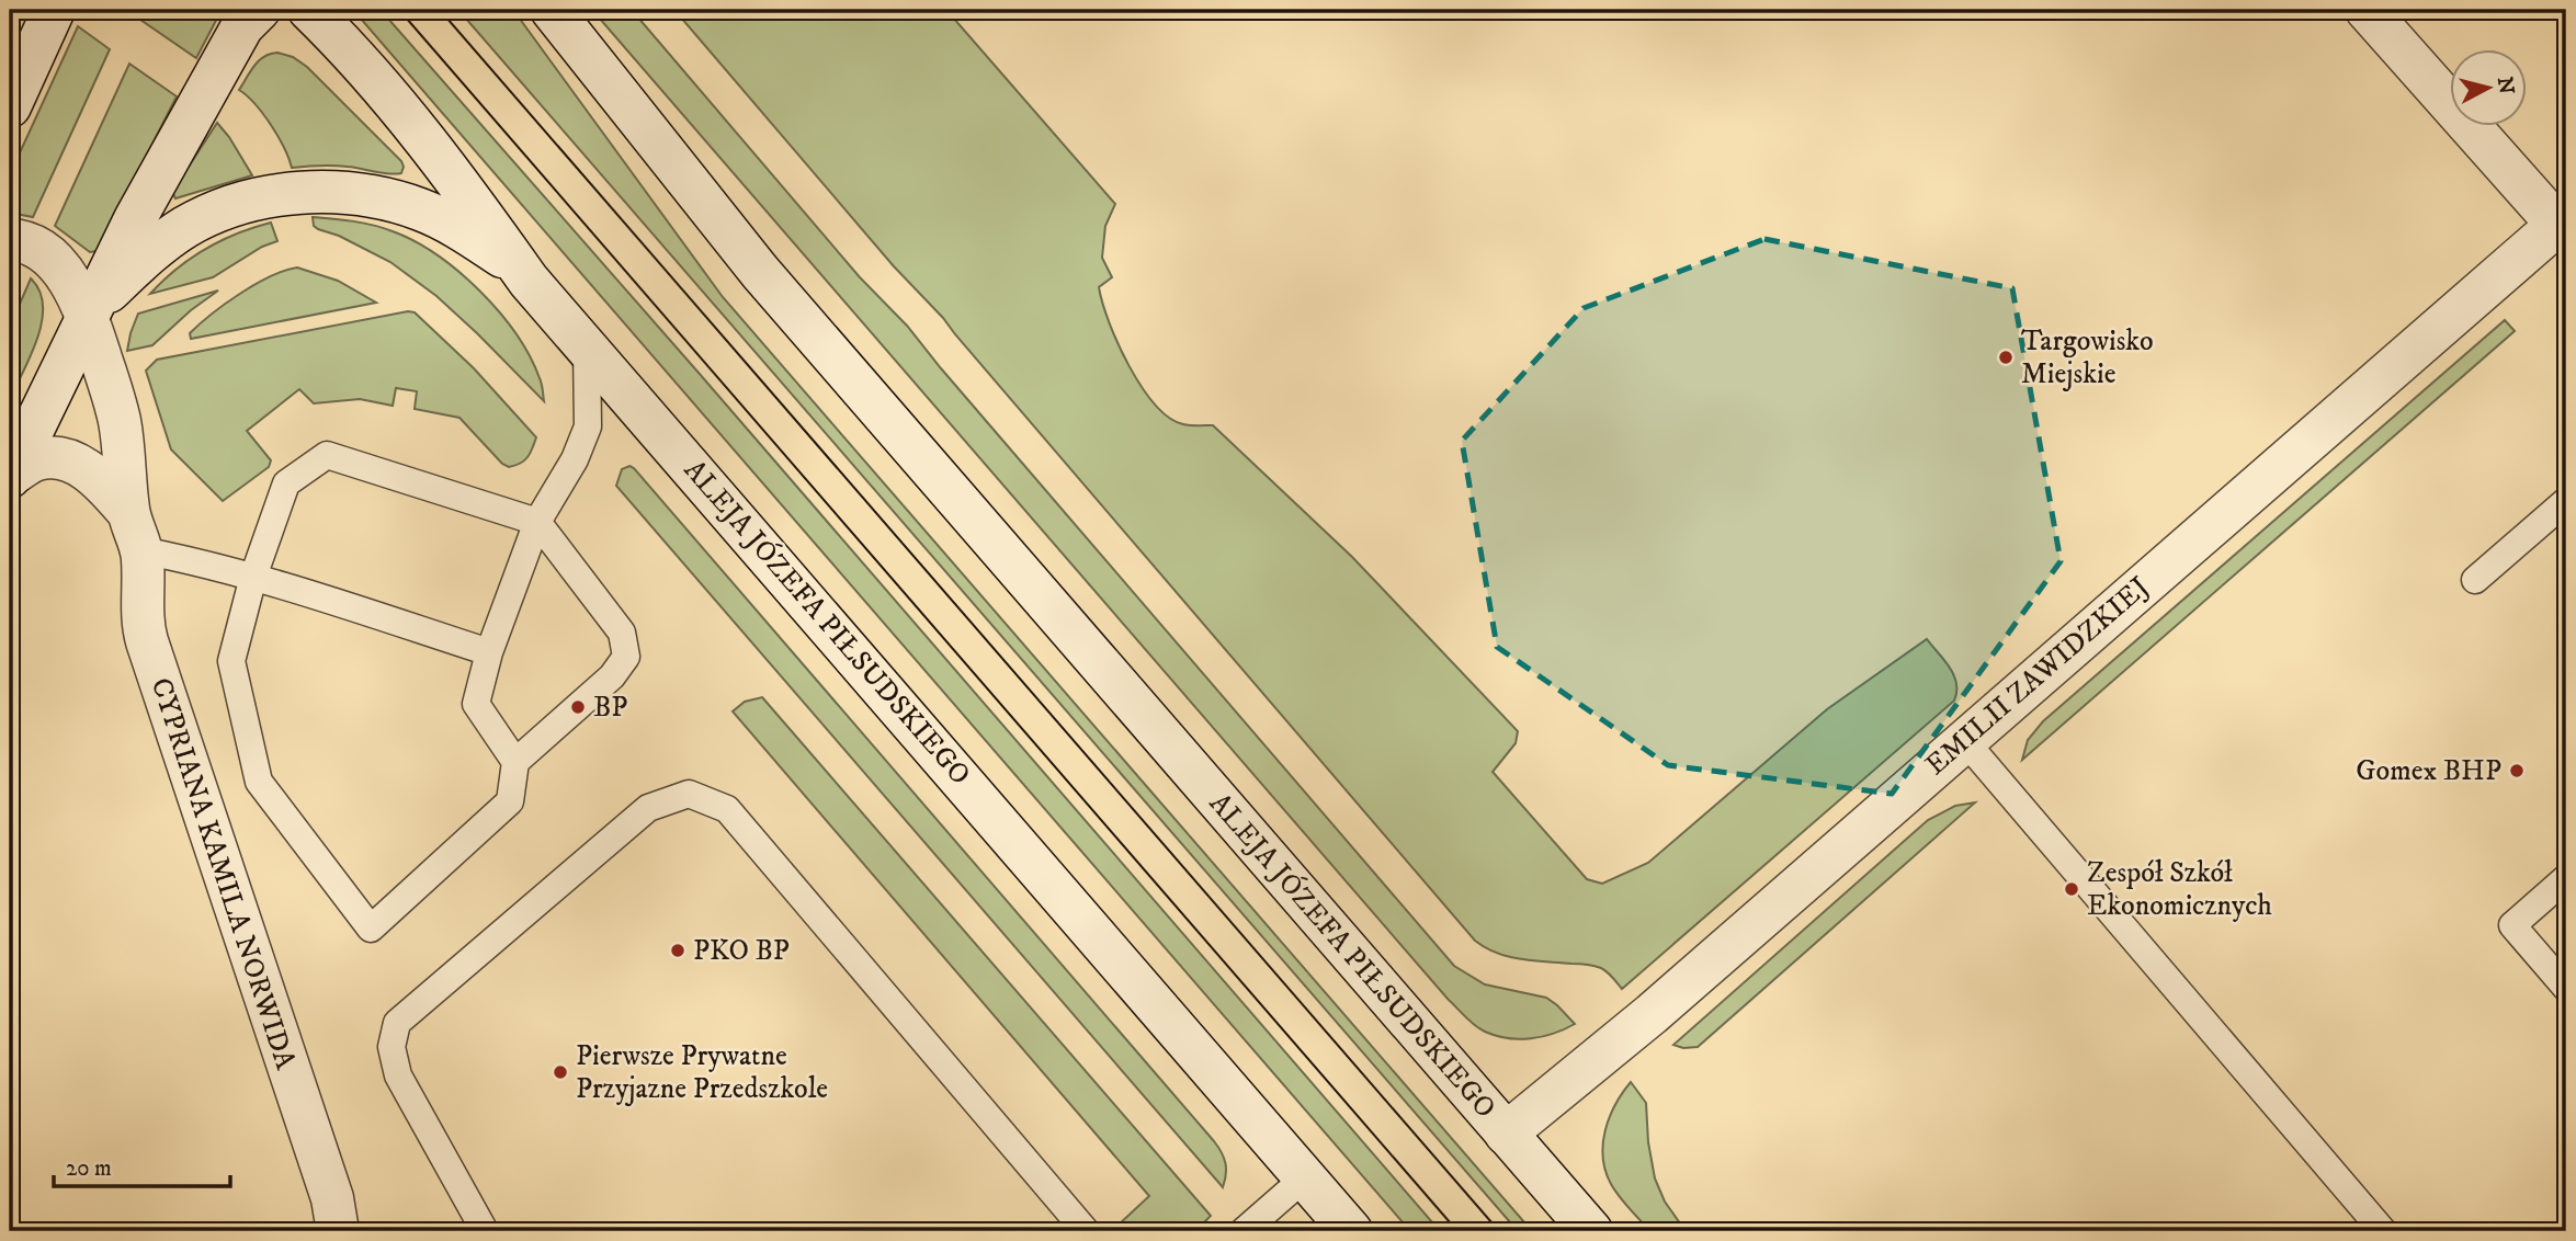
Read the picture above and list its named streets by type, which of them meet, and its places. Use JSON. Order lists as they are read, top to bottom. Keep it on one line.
{"streets":{"street":["ALEJA JÓZEFA PIŁSUDSKIEGO","EMILII ZAWIDZKIEJ","CYPRIANA KAMILA NORWIDA"]},"crossings":[["ALEJA JÓZEFA PIŁSUDSKIEGO","EMILII ZAWIDZKIEJ"]],"places":["Targowisko Miejskie","BP","Gomex BHP","Zespół Szkół Ekonomicznych","PKO BP","Pierwsze Prywatne Przyjazne Przedszkole"],"scale_bar":"20 m","north":"right"}
